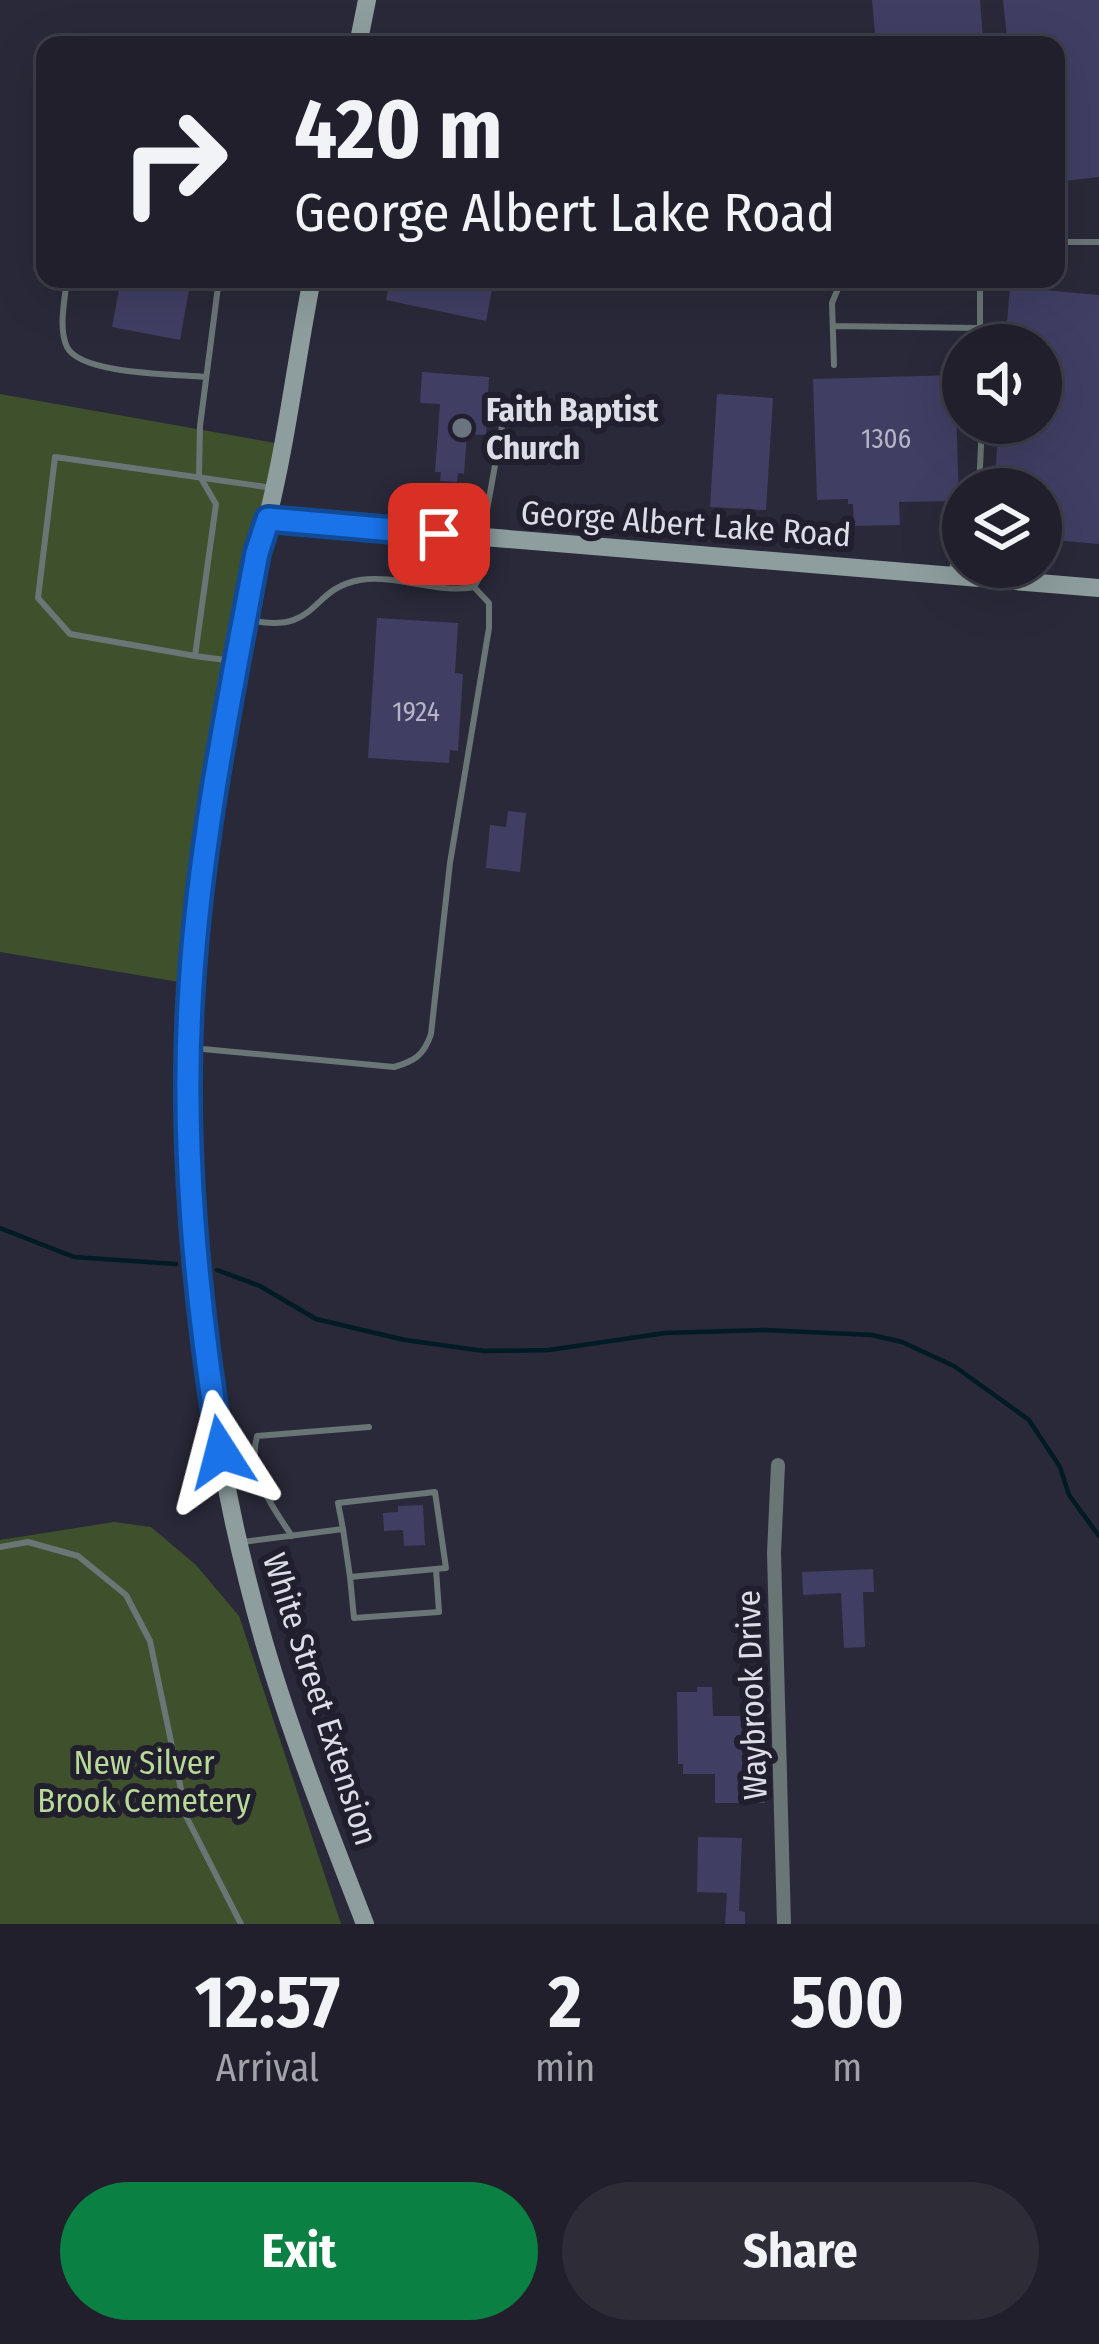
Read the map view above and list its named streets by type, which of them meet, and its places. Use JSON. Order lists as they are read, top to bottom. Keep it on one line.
{"streets":{"street":["George Albert Lake Road","Waybrook Drive","White Street Extension"]},"crossings":[["George Albert Lake Road","White Street Extension"]],"parks":["New Silver Brook Cemetery"],"places":["Faith Baptist Church"],"house_numbers":["1306","1924"],"page":{"turn":["420 m","George Albert Lake Road"],"eta":["12:57","Arrival","2","min","500","m"],"buttons":["Exit","Share"]}}
